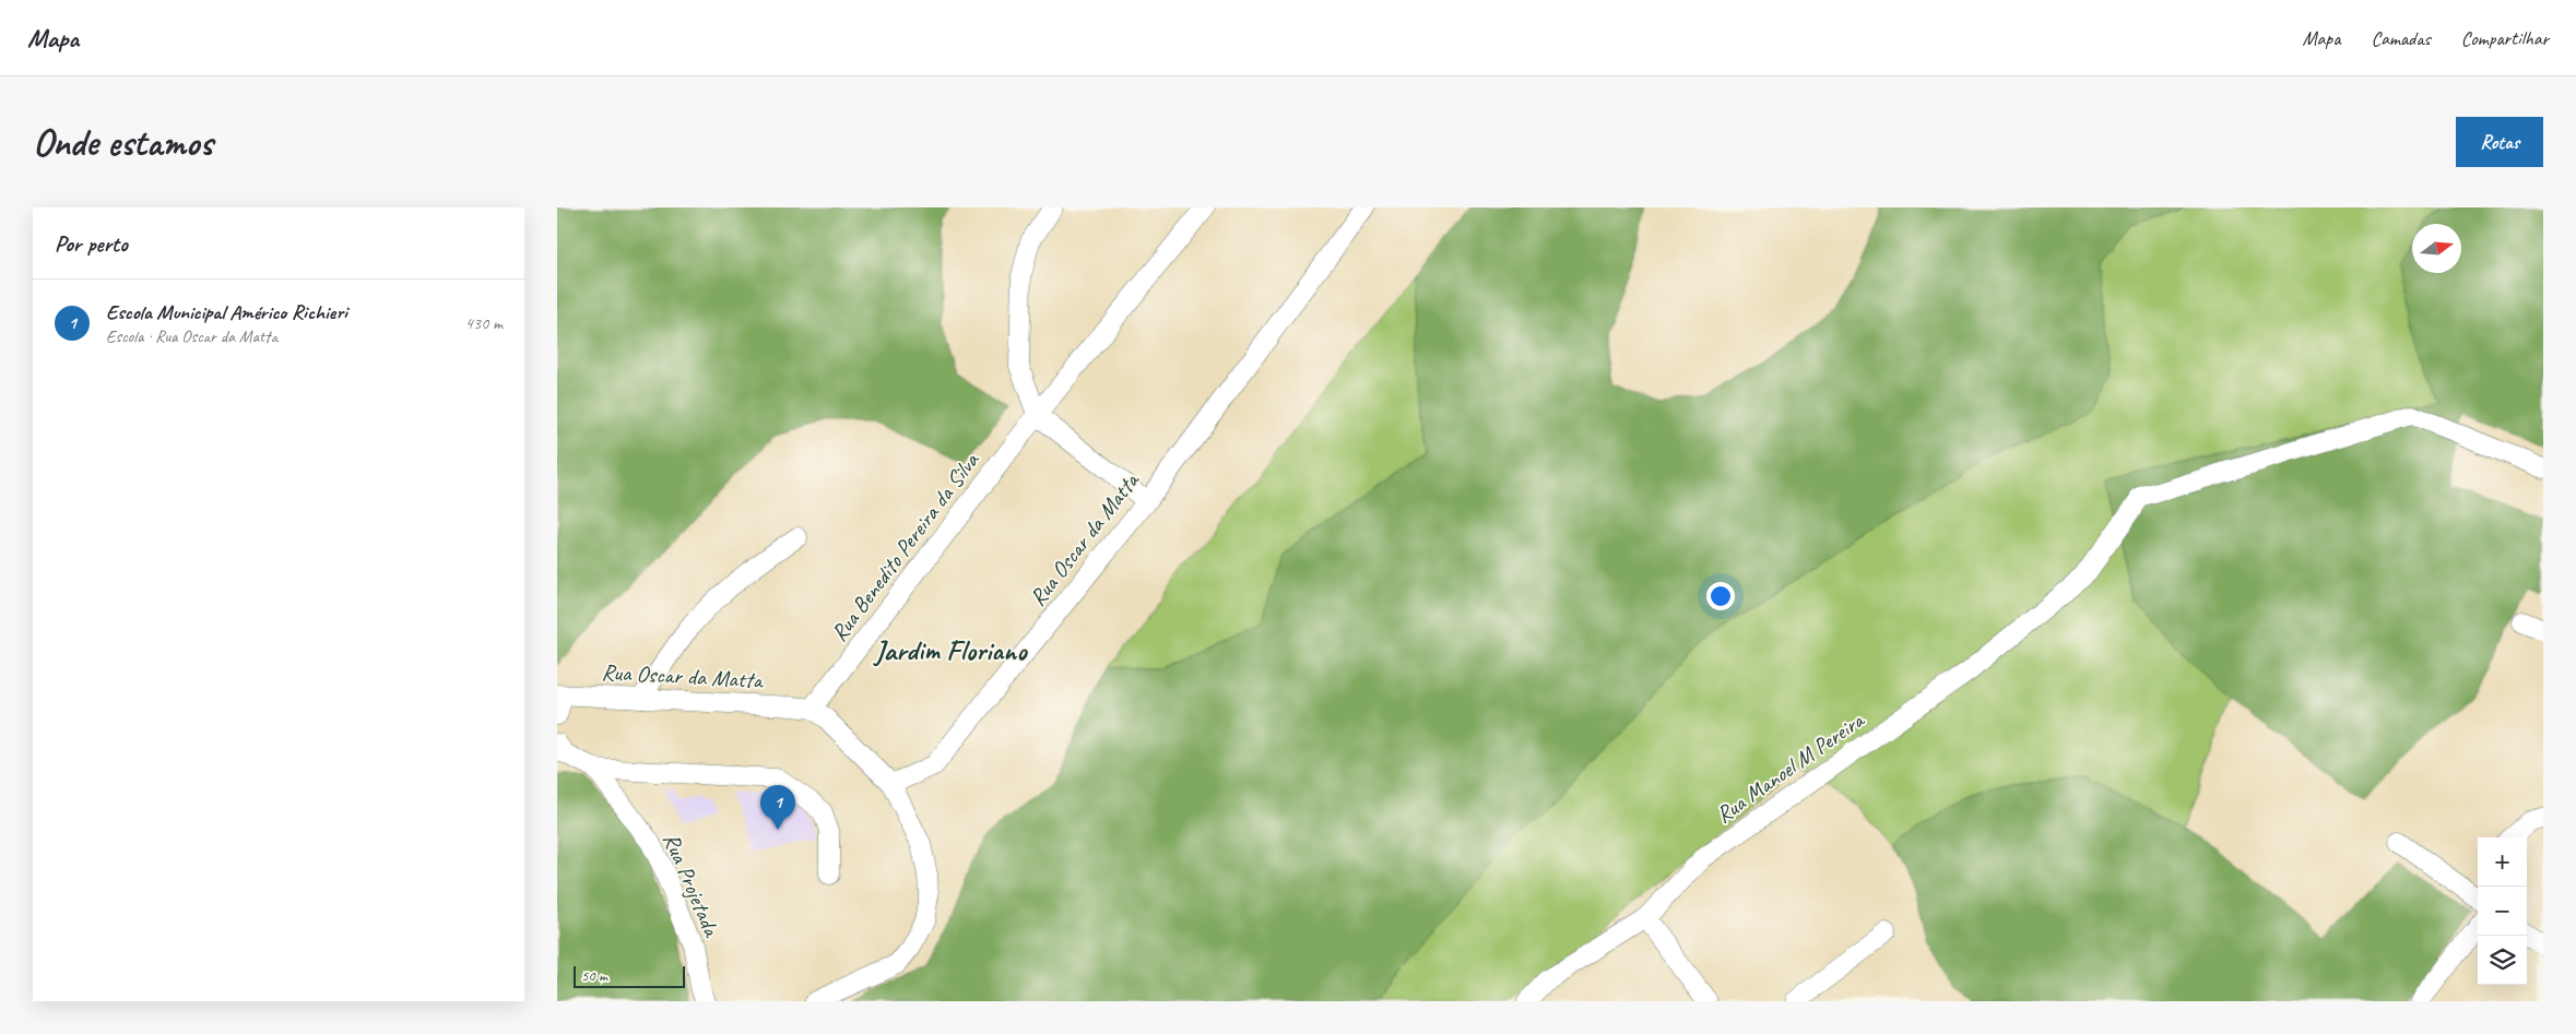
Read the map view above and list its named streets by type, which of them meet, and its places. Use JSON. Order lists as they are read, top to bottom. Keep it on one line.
{"streets":{"street":["Rua Oscar da Matta","Rua Benedito Pereira da Silva","Rua Manoel M Pereira","Rua Projetada"]},"crossings":[["Rua Oscar da Matta","Rua Benedito Pereira da Silva"]],"districts":["Jardim Floriano"],"scale_bar":"50 m","north":"right","page":{"header":"Mapa","nav":["Mapa","Camadas","Compartilhar"],"buttons":"Rotas","title":"Onde estamos","heading":"Por perto","list":[{"mark":"1","name":"Escola Municipal Américo Richieri","note":"Escola · Rua Oscar da Matta","value":"430 m"}],"pins":"1","map_buttons":["+","−"],"scale":"50 m"}}
